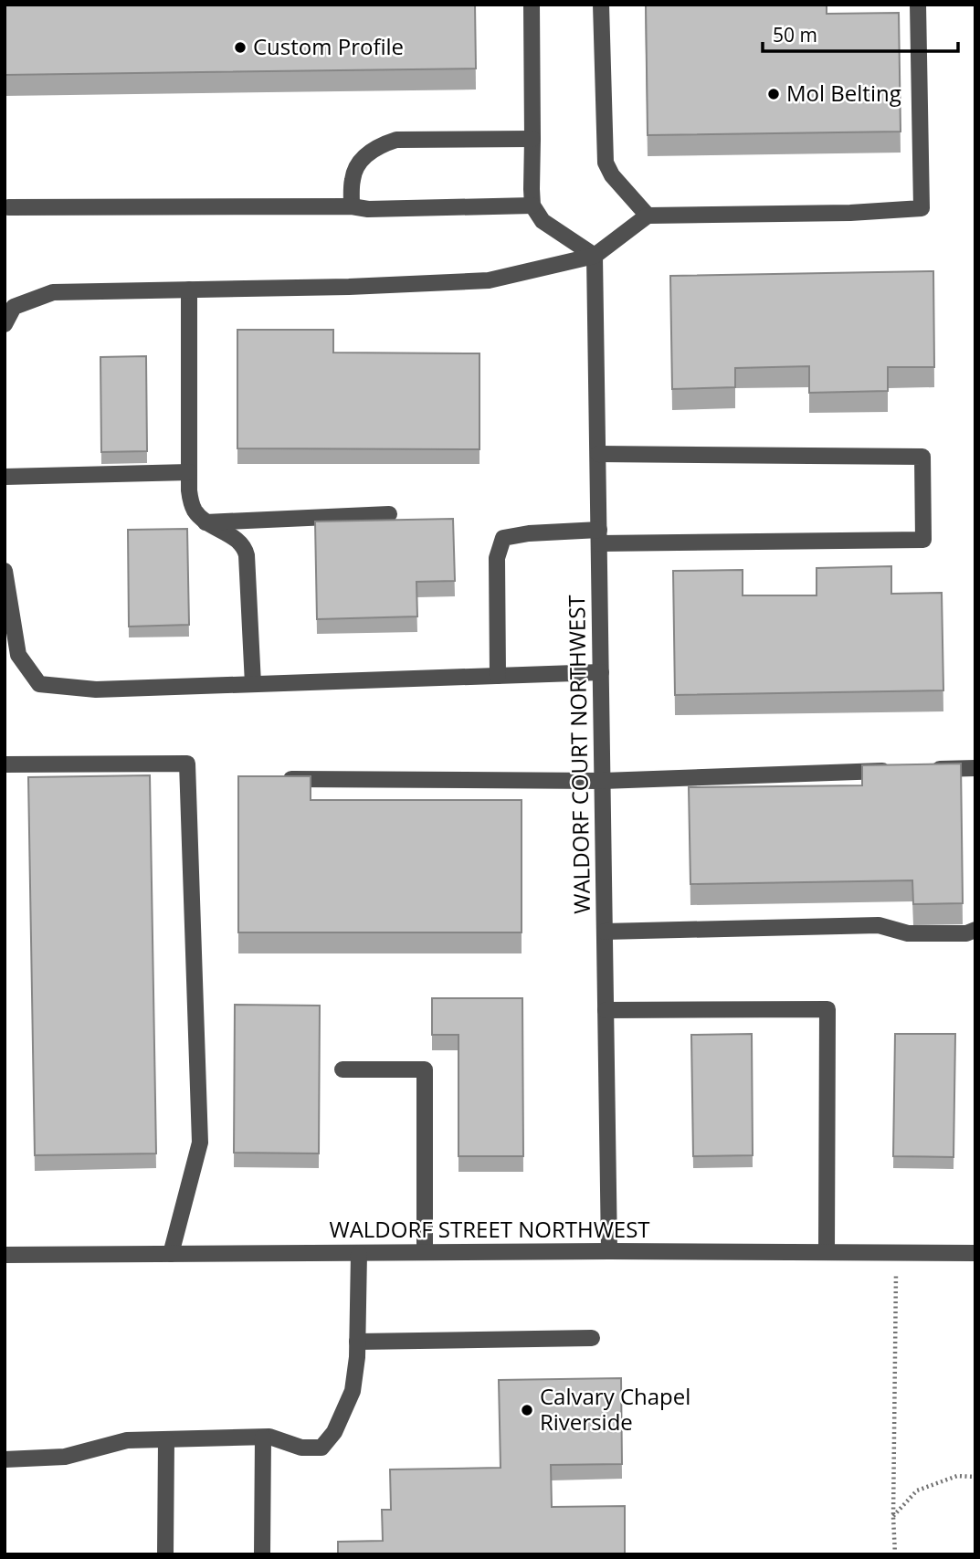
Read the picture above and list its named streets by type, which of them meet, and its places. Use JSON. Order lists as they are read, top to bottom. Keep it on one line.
{"streets":{"street":["WALDORF COURT NORTHWEST","WALDORF STREET NORTHWEST"]},"crossings":[["WALDORF COURT NORTHWEST","WALDORF STREET NORTHWEST"]],"places":["Custom Profile","Mol Belting","Calvary Chapel Riverside"],"scale_bar":"50 m"}
